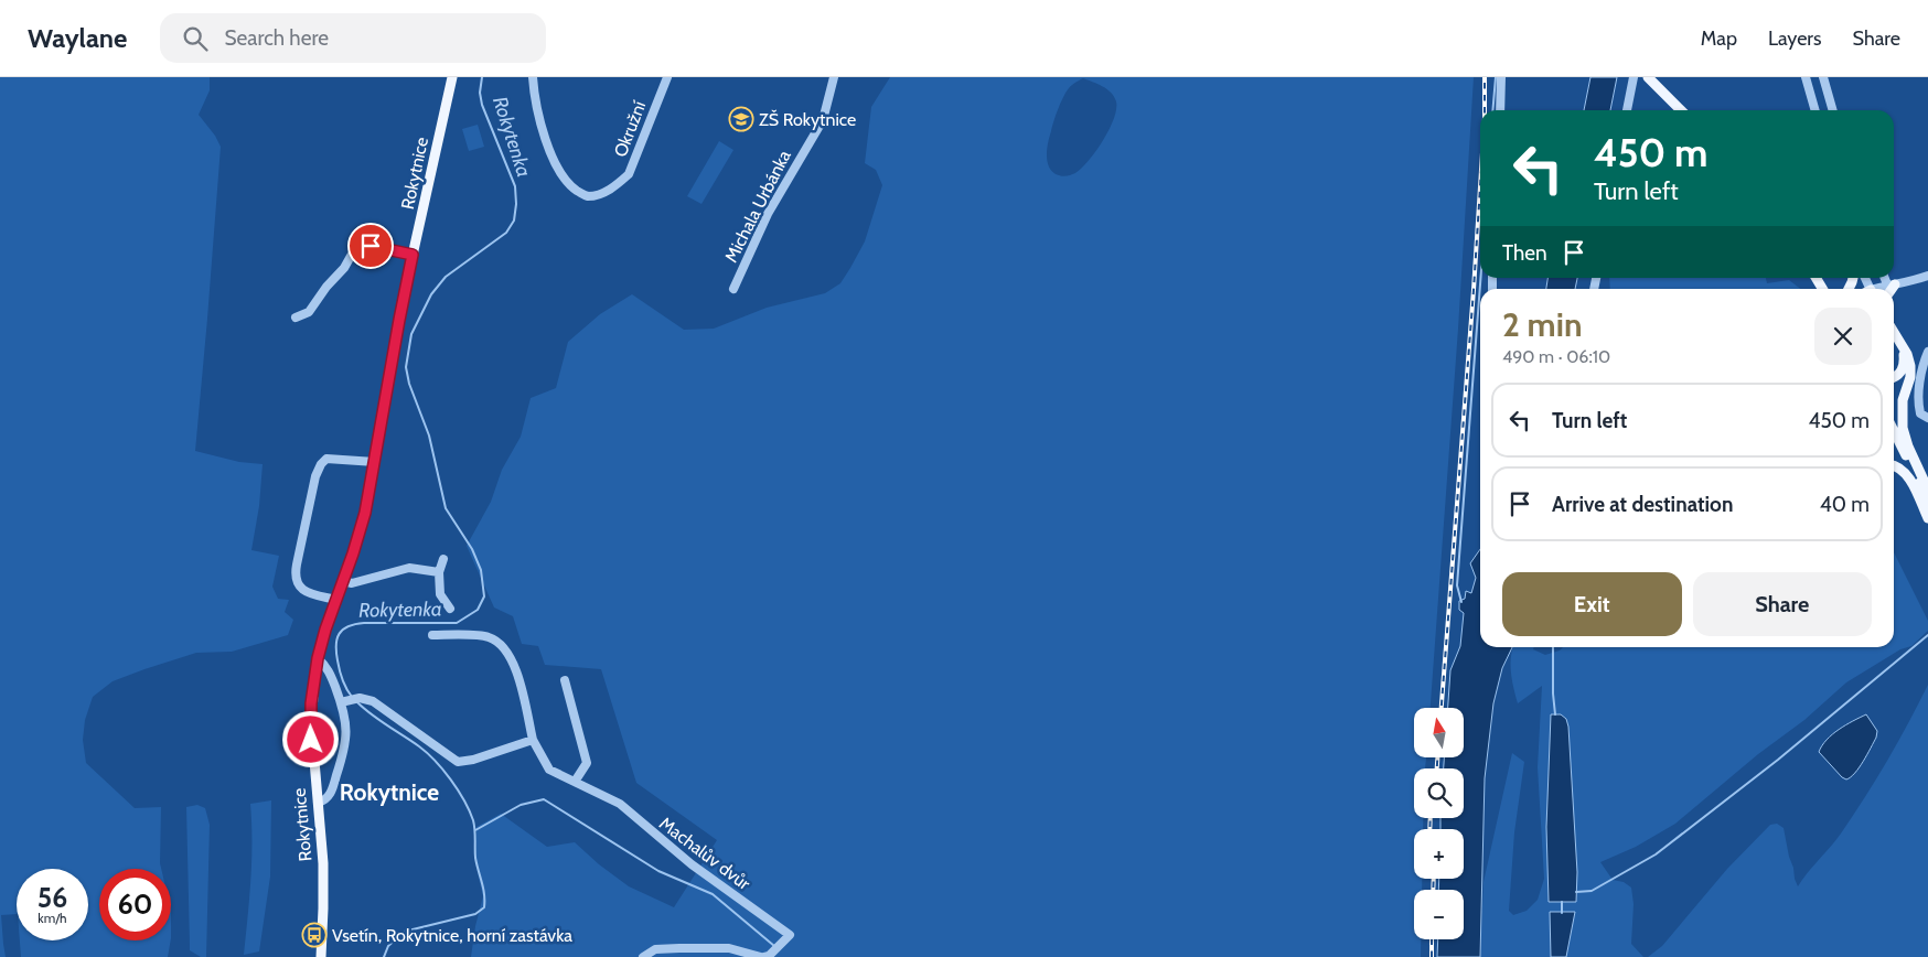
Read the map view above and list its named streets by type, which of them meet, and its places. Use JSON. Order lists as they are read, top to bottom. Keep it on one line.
{"streets":{"main road":["Rokytnice"],"street":["Okružní","Michala Urbánka","Machalův dvůr"]},"districts":["Rokytnice"],"water":["Rokytenka"],"places":{"school or university":["ZŠ Rokytnice"],"bus stop":["Vsetín, Rokytnice, horní zastávka"]},"north":"top","page":{"header":"Waylane","search":"Search here","nav":["Map","Layers","Share"],"turn":["450 m","Turn left"],"then":"Then","heading":["2 min","490 m · 06:10"],"list":[{"name":"Turn left","value":"450 m"},{"name":"Arrive at destination","value":"40 m"}],"buttons":["Exit","Share"],"map_buttons":["+","−"],"speed":"56 km/h","limit":"60"}}
